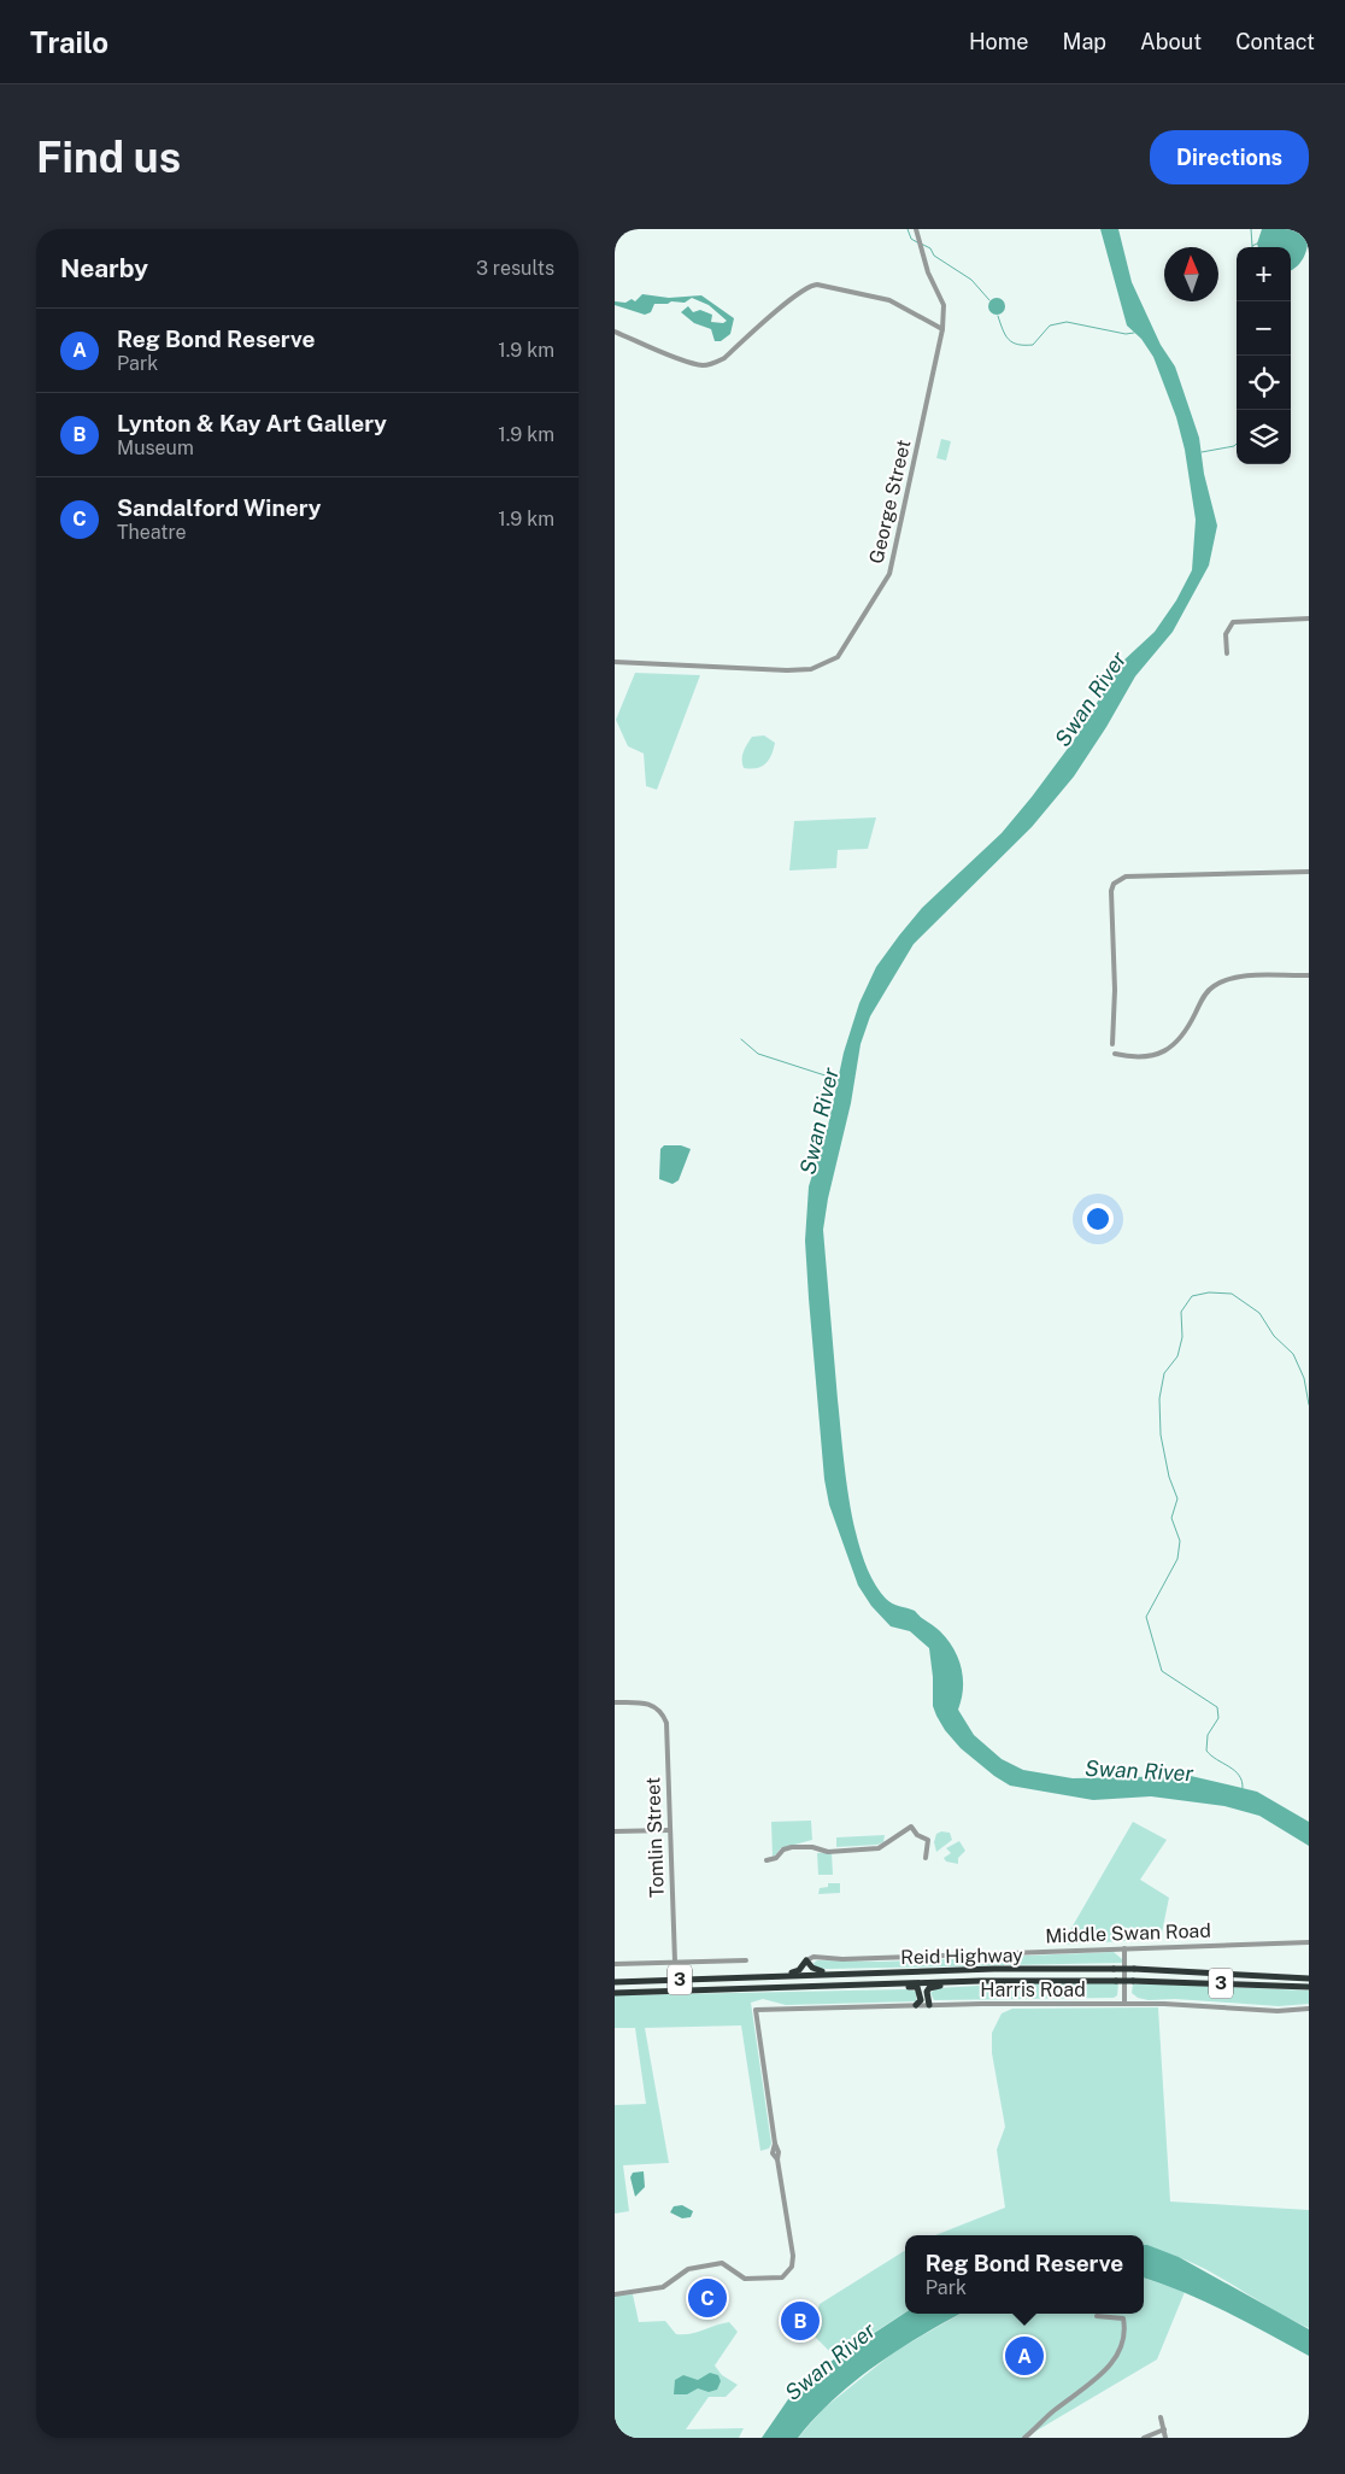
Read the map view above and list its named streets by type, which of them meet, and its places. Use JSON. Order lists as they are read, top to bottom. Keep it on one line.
{"streets":{"highway":["Reid Highway","3"],"street":["George Street","Tomlin Street","Middle Swan Road","Harris Road"]},"water":["Swan River"],"north":"top","page":{"header":"Trailo","nav":["Home","Map","About","Contact"],"buttons":"Directions","title":"Find us","heading":["Nearby","3 results"],"map_buttons":["+","−"],"list":[{"mark":"A","name":"Reg Bond Reserve","note":"Park","value":"1.9 km"},{"mark":"B","name":"Lynton & Kay Art Gallery","note":"Museum","value":"1.9 km"},{"mark":"C","name":"Sandalford Winery","note":"Theatre","value":"1.9 km"}],"popup":["Reg Bond Reserve","Park"],"pins":["C","B","A"]}}
